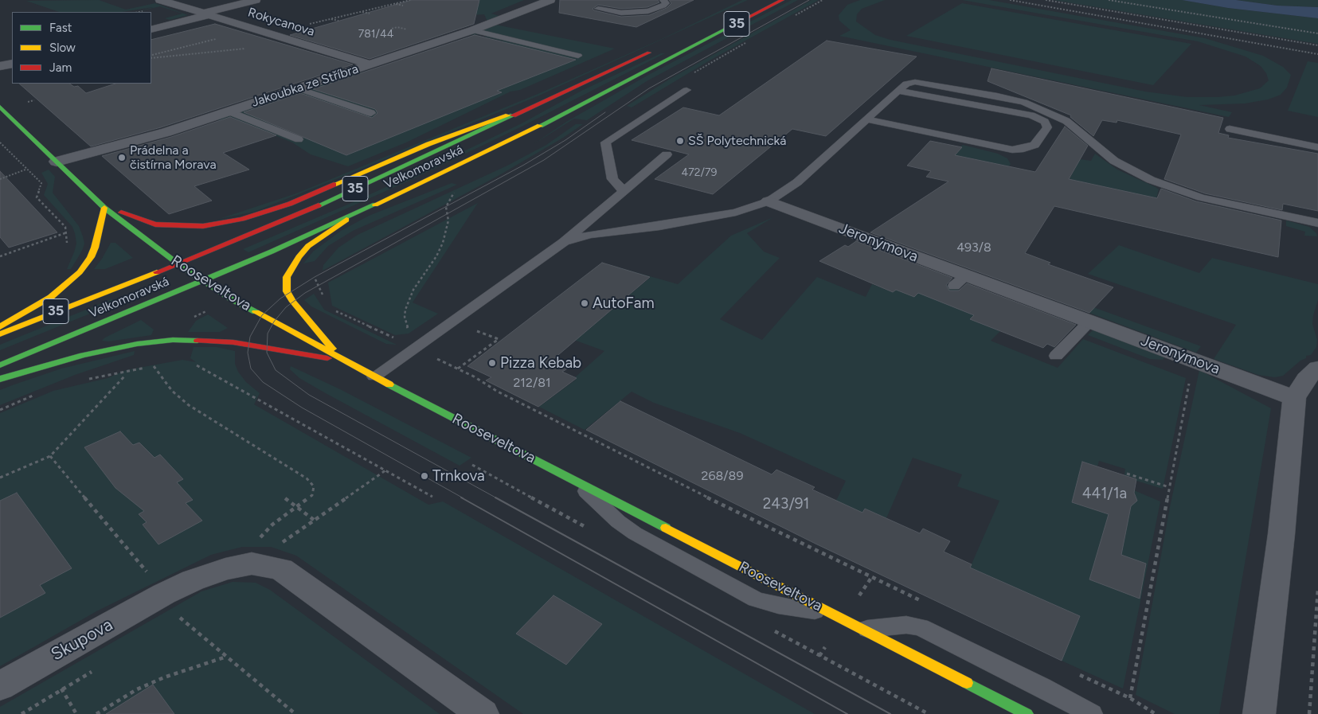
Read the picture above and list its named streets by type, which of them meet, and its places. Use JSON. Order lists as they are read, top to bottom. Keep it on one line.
{"streets":{"main road":["35","Velkomoravská","Rooseveltova"],"street":["Rokycanova","Jakoubka ze Stříbra","Jeronýmova","Skupova"]},"crossings":[["Rokycanova","Jakoubka ze Stříbra"],["Jakoubka ze Stříbra","Rooseveltova"],["Velkomoravská","Rooseveltova"]],"places":["SŠ Polytechnická","Prádelna a čistírna Morava","AutoFam","Pizza Kebab","Trnkova"],"house_numbers":["781/44","472/79","493/8","212/81","268/89","441/1a","243/91"],"legend":["Fast","Slow","Jam"]}
